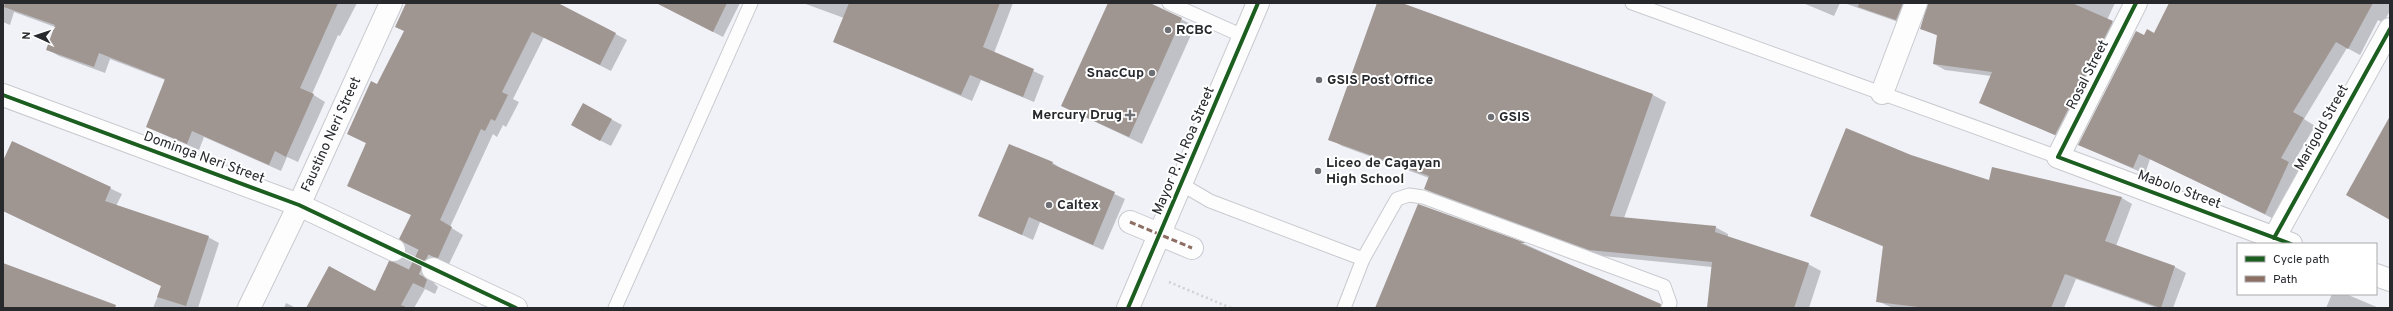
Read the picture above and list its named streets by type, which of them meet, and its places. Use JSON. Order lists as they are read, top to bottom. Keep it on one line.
{"streets":{"street":["Rosal Street","Marigold Street","Faustino Neri Street","Mayor P. N. Roa Street","Dominga Neri Street","Mabolo Street"]},"crossings":[["Rosal Street","Mabolo Street"],["Marigold Street","Mabolo Street"],["Faustino Neri Street","Dominga Neri Street"]],"places":{"other":["RCBC","SnacCup","GSIS Post Office","GSIS","Liceo de Cagayan High School","Caltex"],"health":["Mercury Drug"]},"legend":["Cycle path","Path"],"north":"left"}
